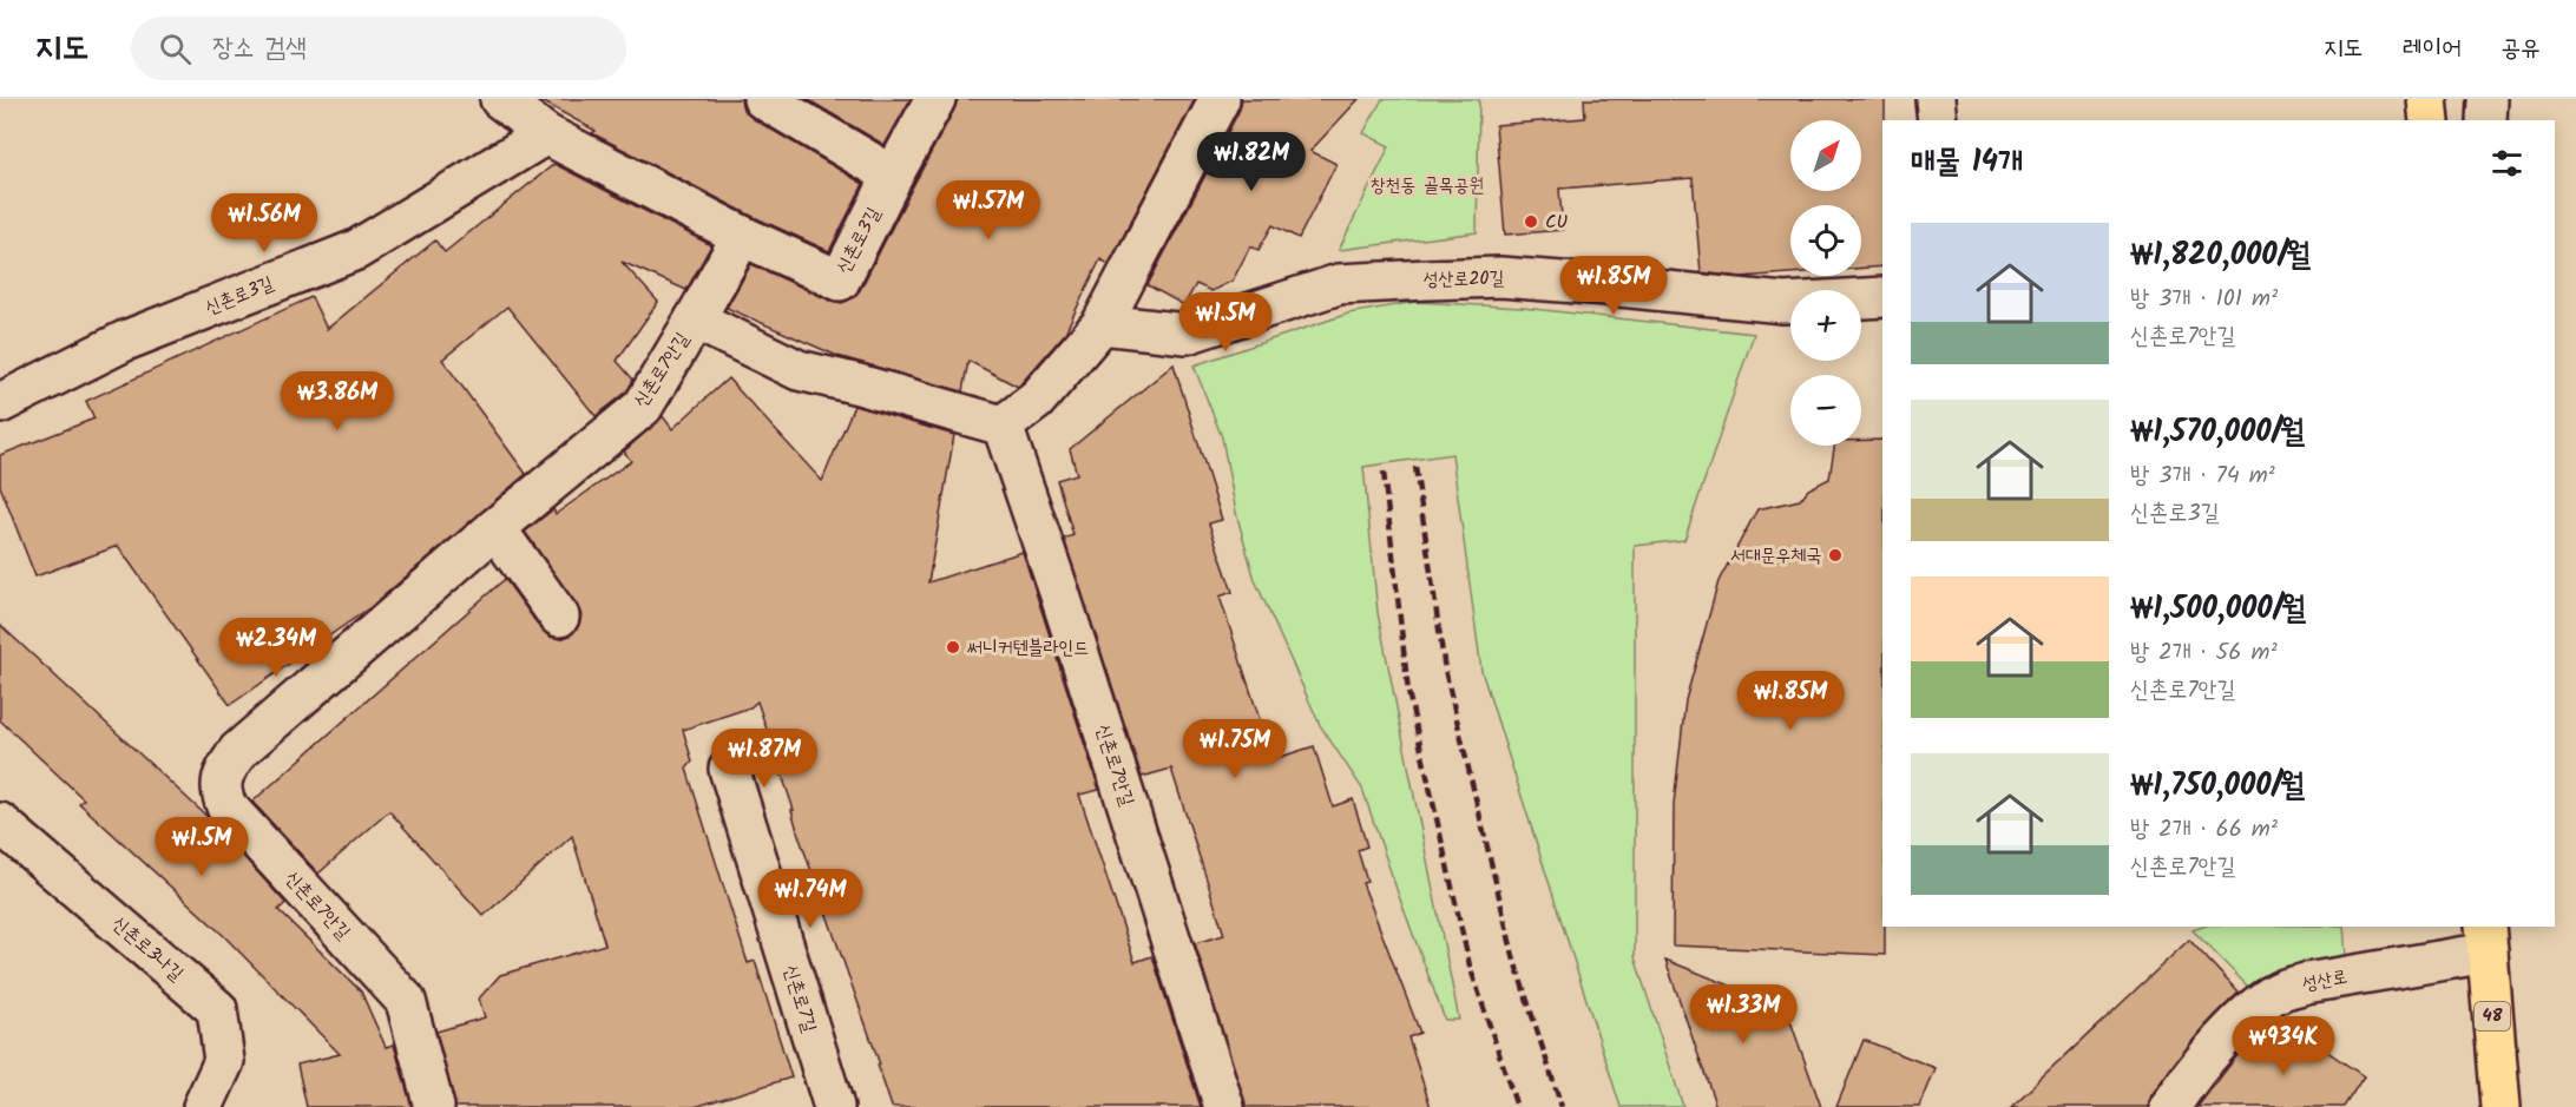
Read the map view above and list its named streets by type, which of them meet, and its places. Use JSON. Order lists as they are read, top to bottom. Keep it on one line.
{"streets":{"main road":["성산로","48"],"street":["신촌로3길","성산로20길","신촌로7안길","신촌로3나길","신촌로7길"]},"crossings":[["신촌로3길","신촌로7안길"]],"parks":["창천동 골목공원"],"places":["CU","서대문우체국","써니커텐블라인드"],"north":"top right","page":{"header":"지도","search":"장소 검색","nav":["지도","레이어","공유"],"map_buttons":["+","−"],"heading":"매물 14개","price":["₩1.82M","₩1.57M","₩1.56M","₩1.85M","₩1.5M","₩3.86M","₩2.34M","₩1.85M","₩1.75M","₩1.87M","₩1.5M","₩1.74M","₩1.33M","₩934K"],"list":[{"name":"₩1,820,000/월","note":"방 3개 · 101 m² · 신촌로7안길"},{"name":"₩1,570,000/월","note":"방 3개 · 74 m² · 신촌로3길"},{"name":"₩1,500,000/월","note":"방 2개 · 56 m² · 신촌로7안길"},{"name":"₩1,750,000/월","note":"방 2개 · 66 m² · 신촌로7안길"}]}}
